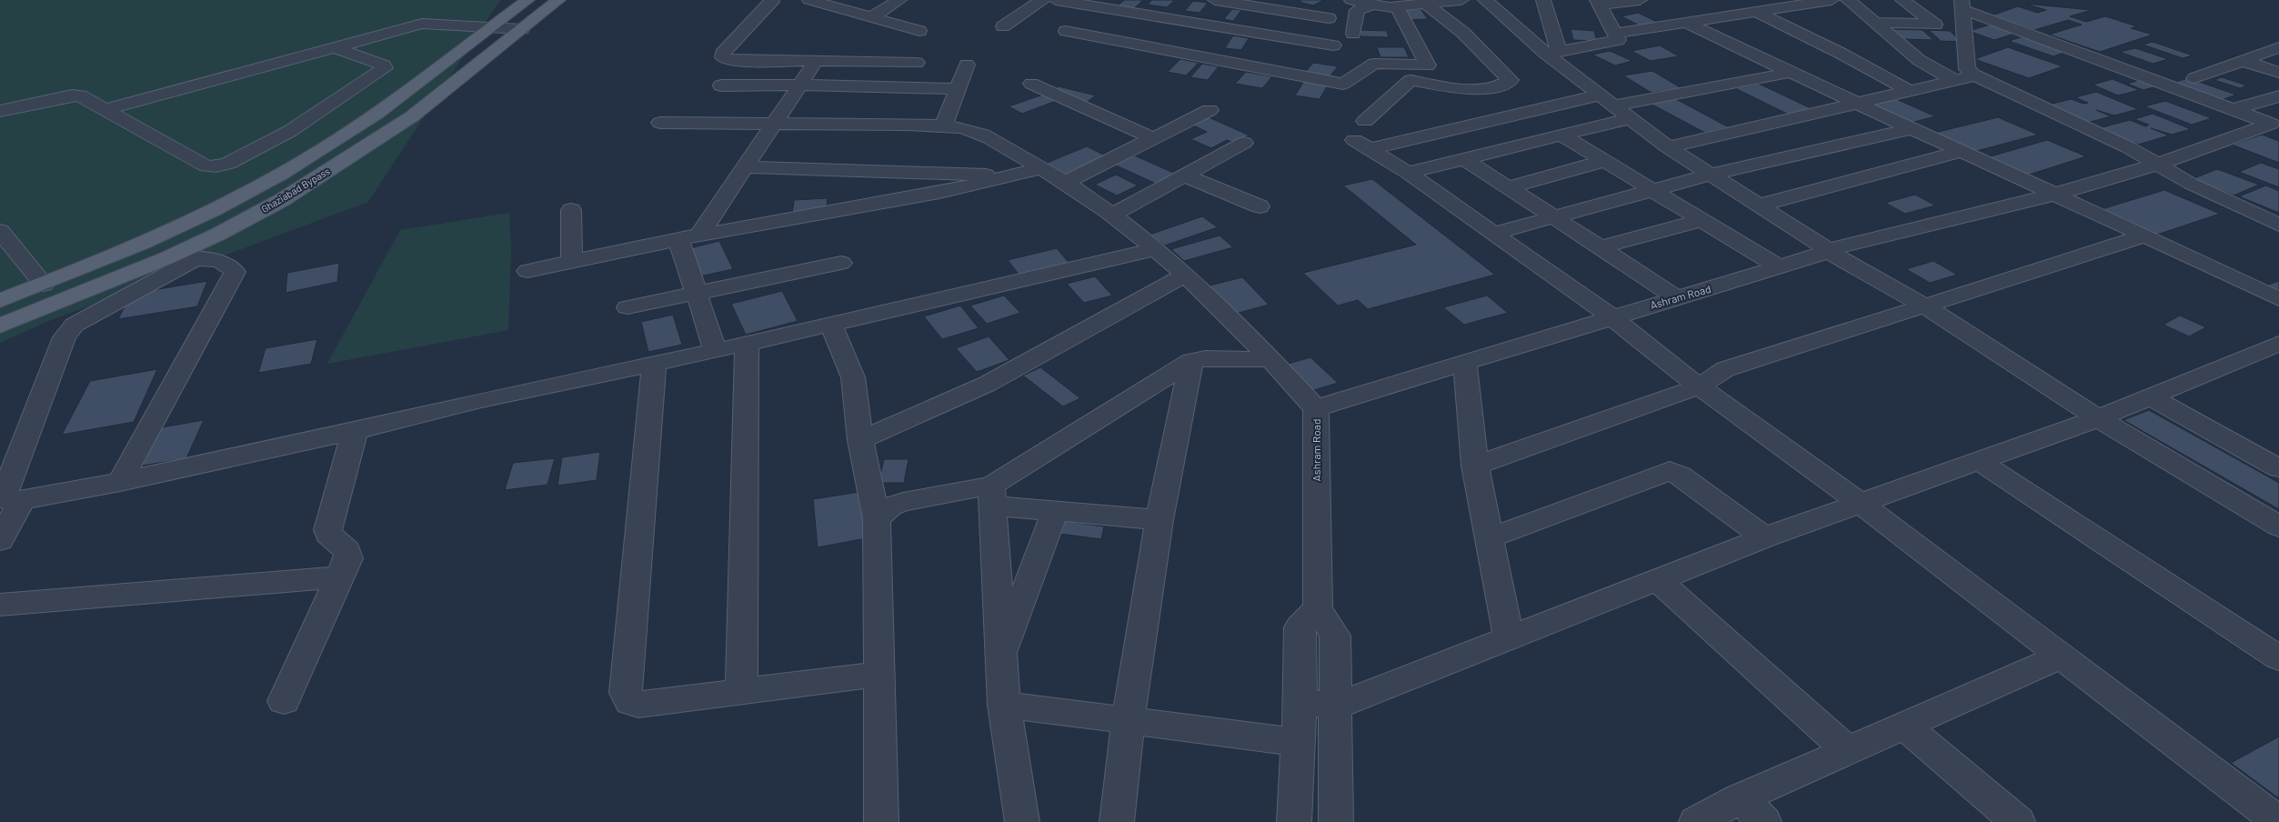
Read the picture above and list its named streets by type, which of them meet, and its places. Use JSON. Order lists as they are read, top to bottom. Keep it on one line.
{"streets":{"main road":["Ghaziabad Bypass"],"street":["Ashram Road"]}}
